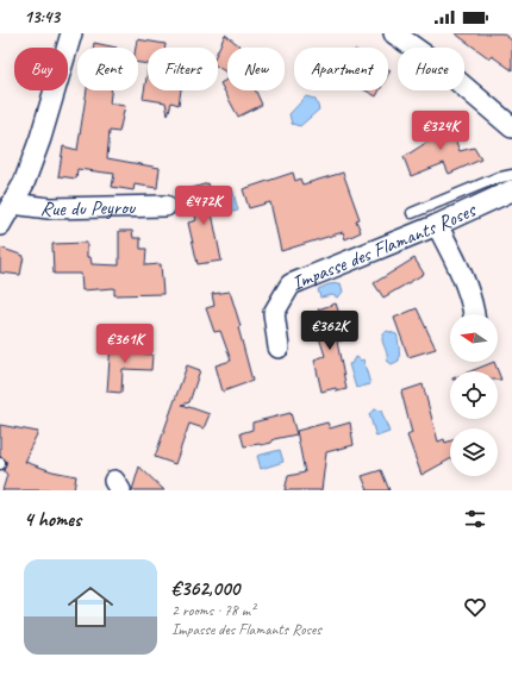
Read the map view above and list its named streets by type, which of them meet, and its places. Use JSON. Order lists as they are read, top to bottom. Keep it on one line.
{"streets":{"street":["Rue du Peyrou","Impasse des Flamants Roses"]},"north":"left","page":{"status":"13:43","chip":["Buy","Rent","Filters","New","Apartment","House"],"price":["€324K","€472K","€362K","€361K"],"heading":"4 homes","list":[{"name":"€362,000","note":"2 rooms · 78 m² · Impasse des Flamants Roses"}]}}
